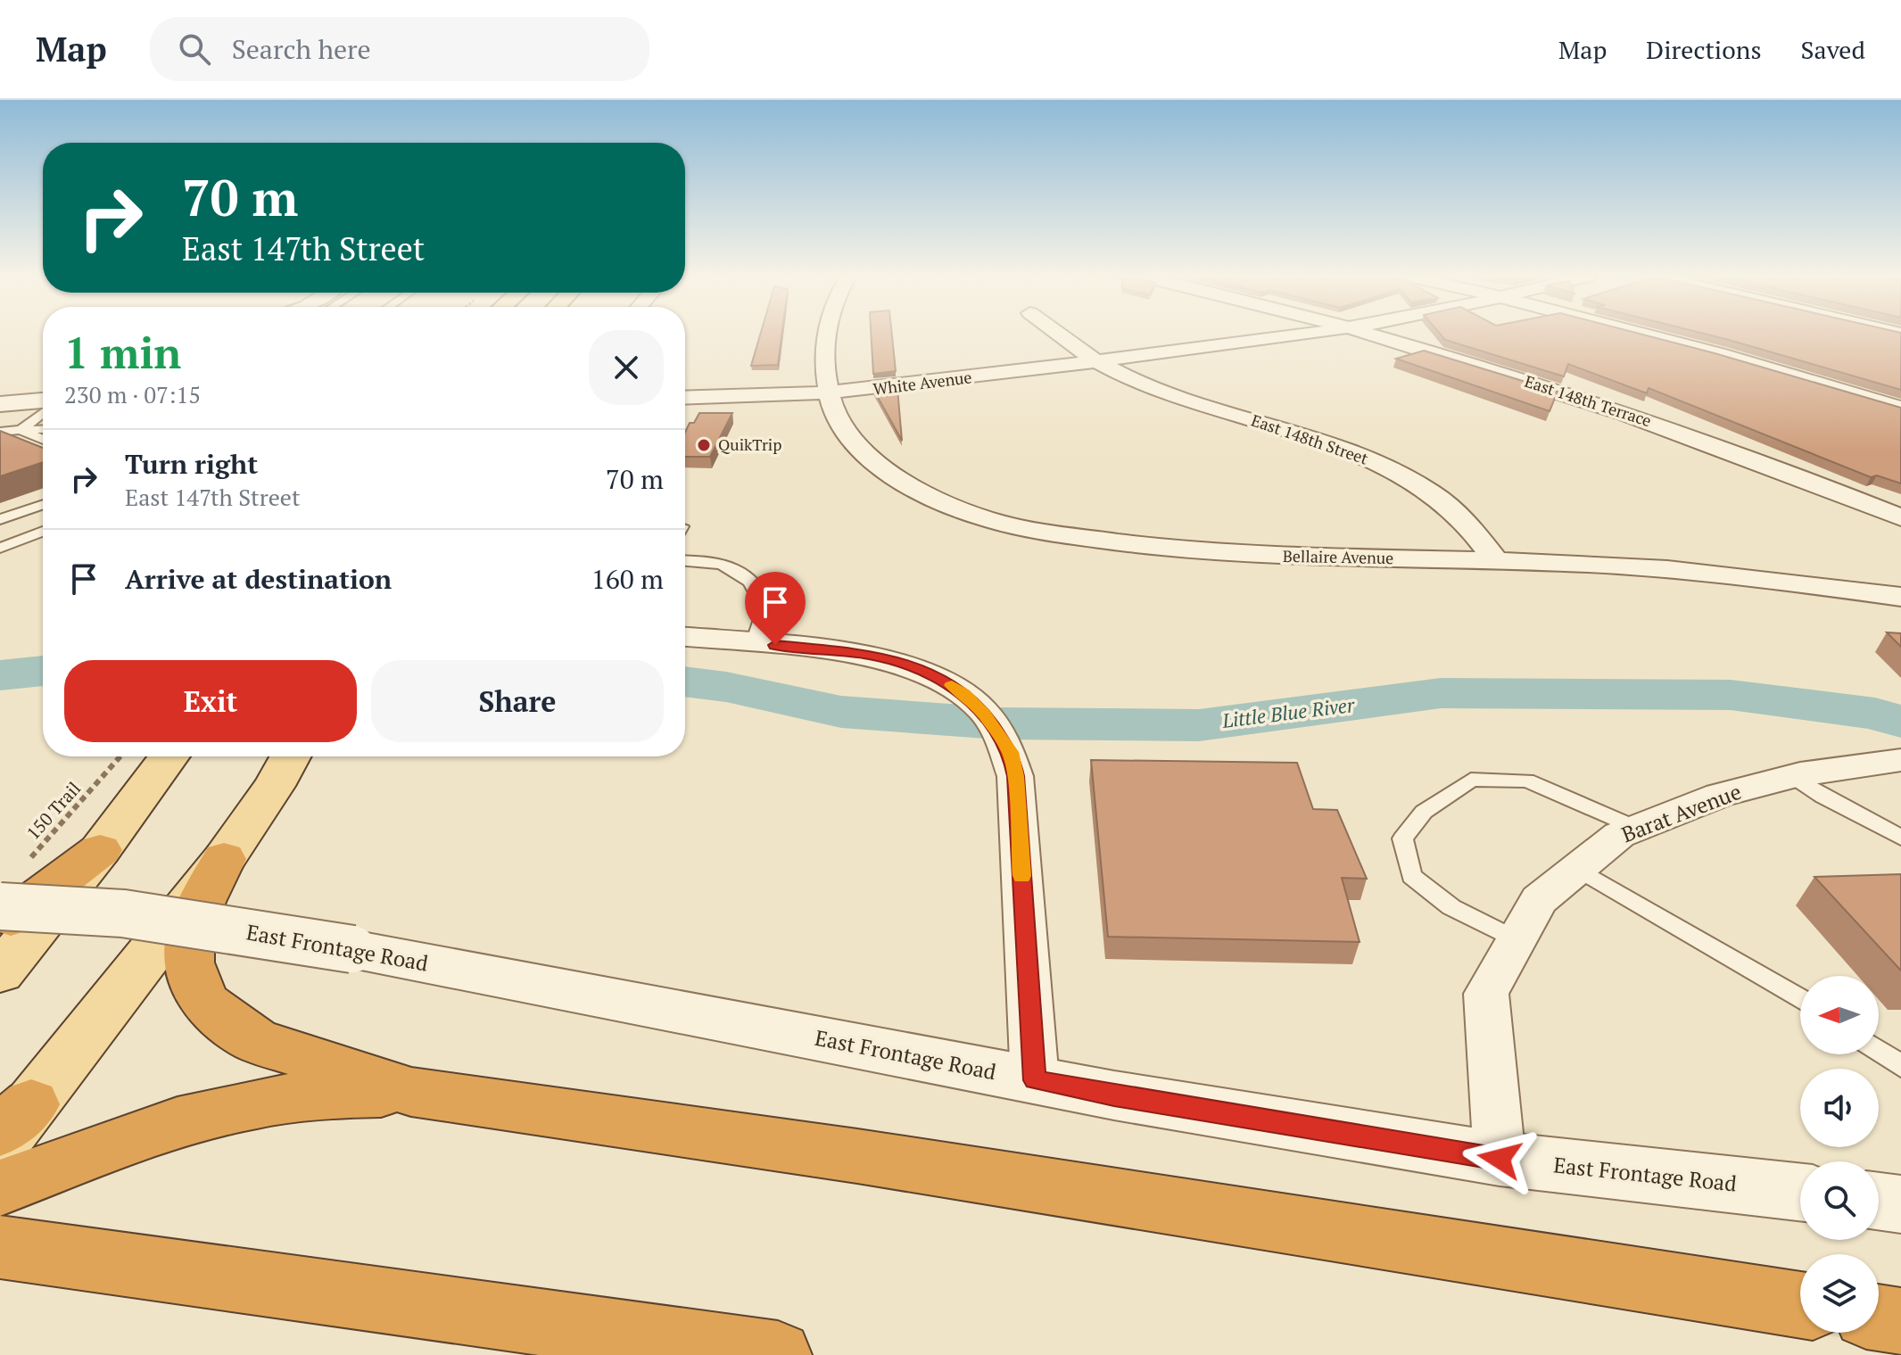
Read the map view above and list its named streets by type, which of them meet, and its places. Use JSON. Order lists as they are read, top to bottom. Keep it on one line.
{"streets":{"street":["White Avenue","East 148th Terrace","East 148th Street","Bellaire Avenue","Barat Avenue","East Frontage Road"],"path":["150 Trail"]},"crossings":[["White Avenue","East 148th Street"],["White Avenue","Bellaire Avenue"],["East 148th Street","Bellaire Avenue"],["Barat Avenue","East Frontage Road"]],"water":["Little Blue River"],"places":["QuikTrip"],"north":"left","page":{"header":"Map","search":"Search here","nav":["Map","Directions","Saved"],"turn":["70 m","East 147th Street"],"heading":["1 min","230 m · 07:15"],"list":[{"name":"Turn right","note":"East 147th Street","value":"70 m"},{"name":"Arrive at destination","value":"160 m"}],"buttons":["Exit","Share"]}}
